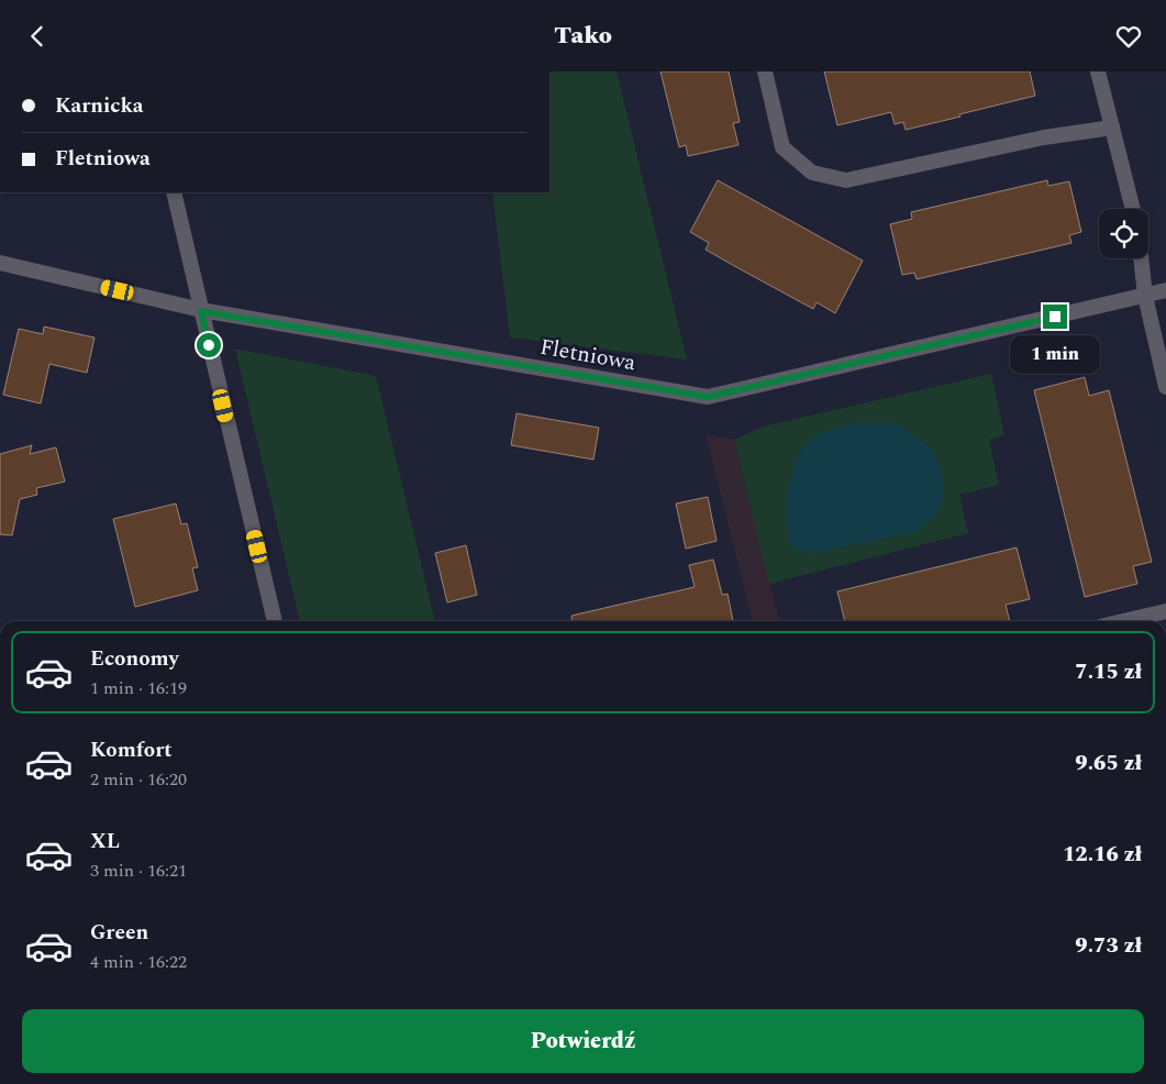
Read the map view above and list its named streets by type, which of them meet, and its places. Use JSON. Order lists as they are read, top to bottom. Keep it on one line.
{"streets":{"street":["Fletniowa"]},"page":{"header":"Tako","banner":["Karnicka","Fletniowa"],"bubble":"1 min","list":[{"name":"Economy","note":"1 min · 16:19","value":"7.15 zł"},{"name":"Komfort","note":"2 min · 16:20","value":"9.65 zł"},{"name":"XL","note":"3 min · 16:21","value":"12.16 zł"},{"name":"Green","note":"4 min · 16:22","value":"9.73 zł"}],"buttons":"Potwierdź"}}
